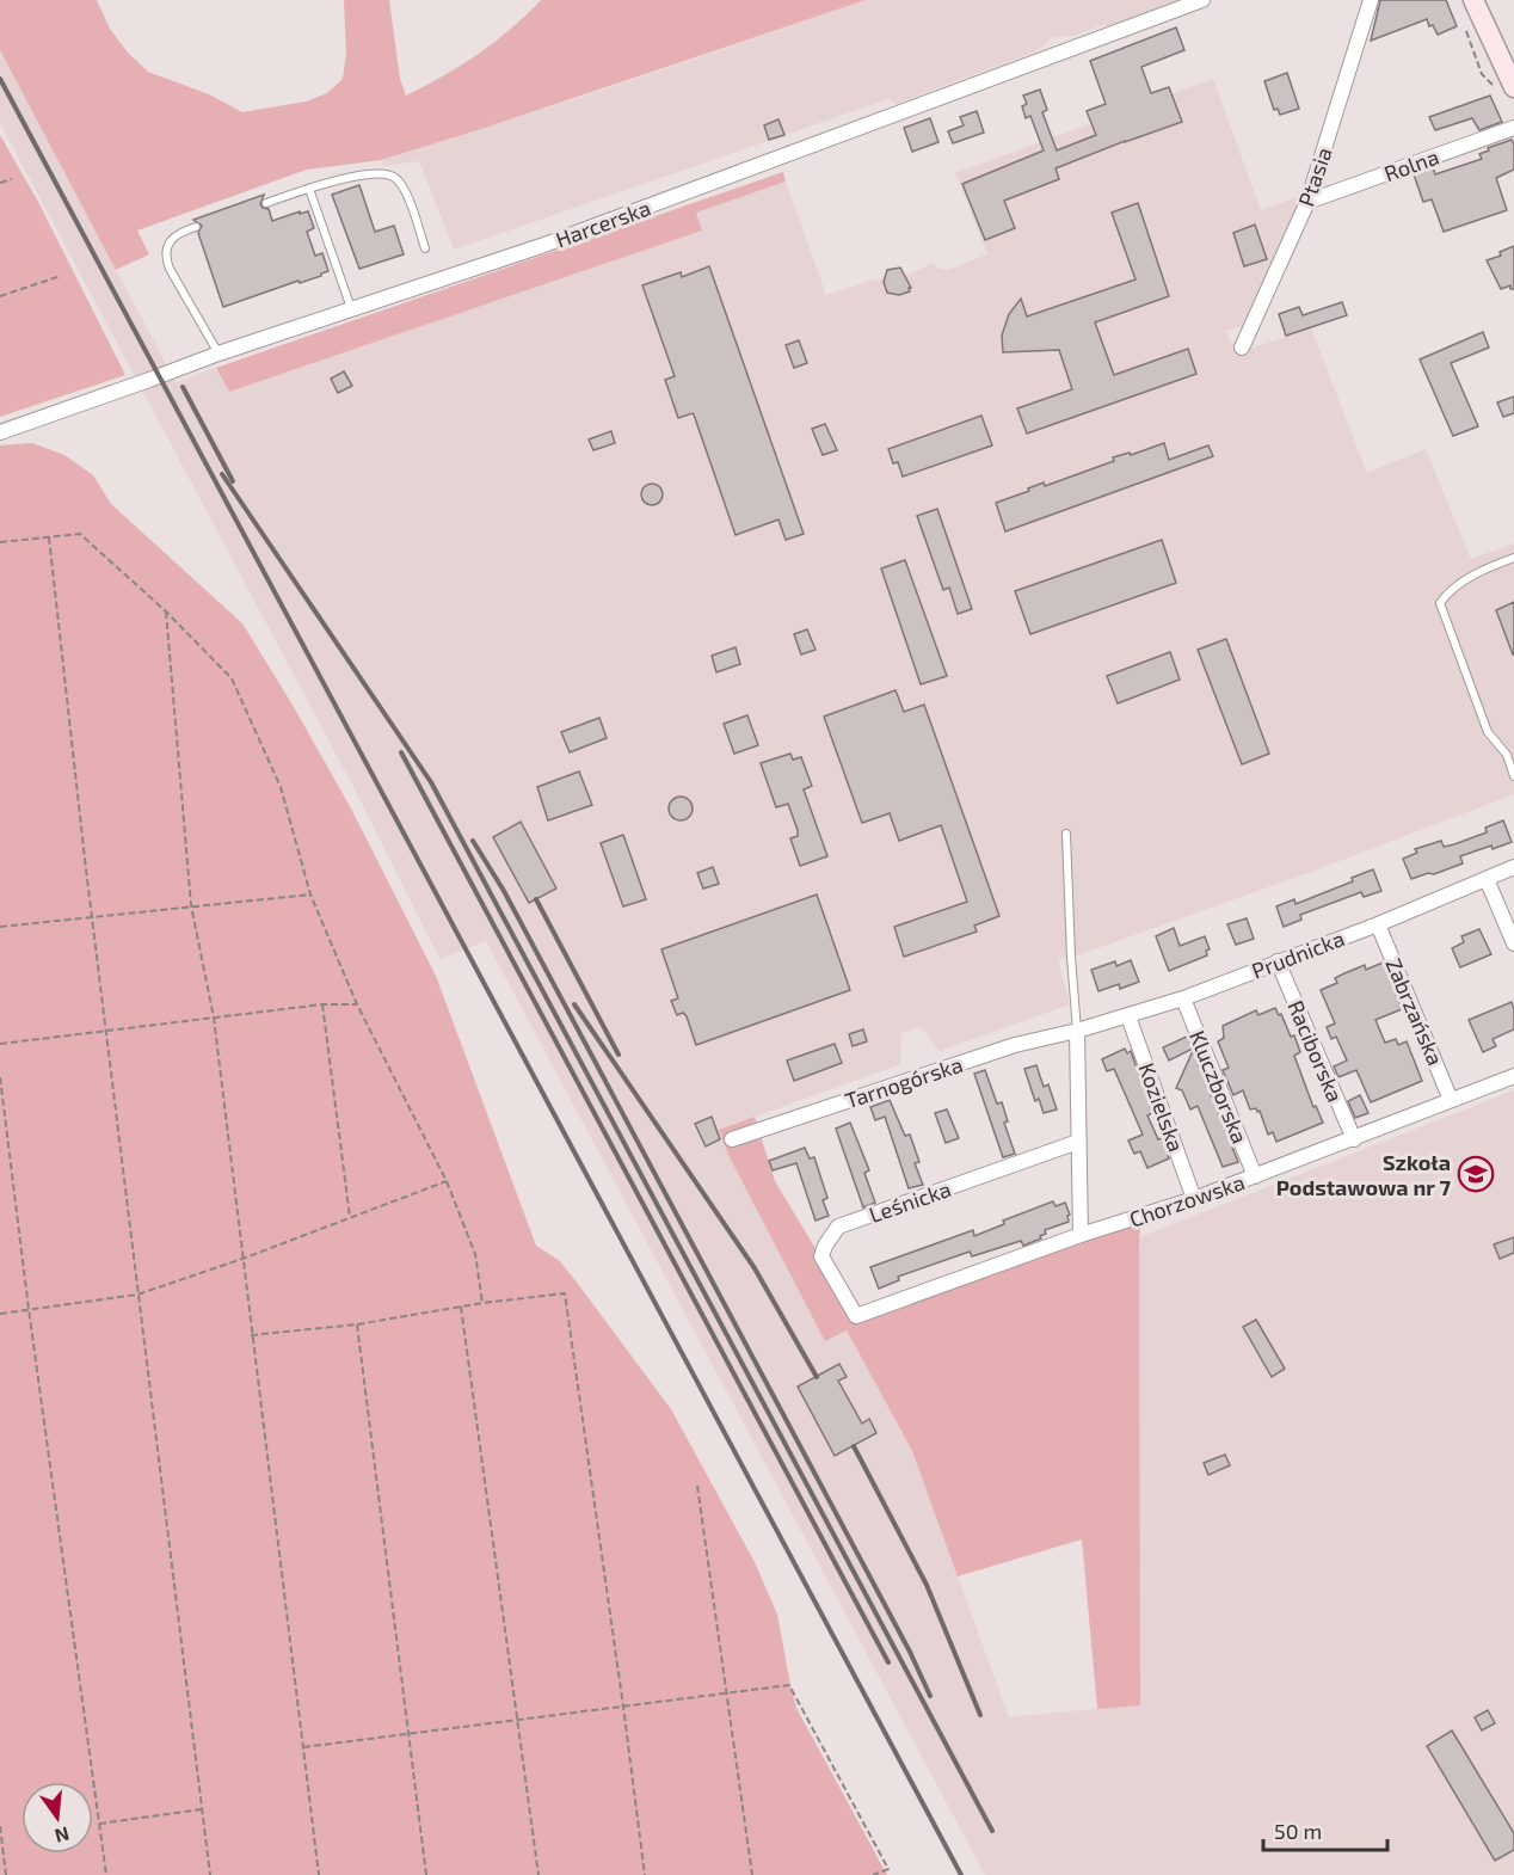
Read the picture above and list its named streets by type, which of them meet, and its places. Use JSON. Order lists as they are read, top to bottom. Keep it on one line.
{"streets":{"street":["Rolna","Ptasia","Harcerska","Prudnicka","Zabrzańska","Raciborska","Tarnogórska","Kluczborska","Kozielska","Chorzowska","Leśnicka"]},"crossings":[["Rolna","Ptasia"],["Prudnicka","Zabrzańska"],["Prudnicka","Raciborska"],["Prudnicka","Tarnogórska"],["Prudnicka","Kluczborska"],["Prudnicka","Kozielska"],["Zabrzańska","Chorzowska"],["Raciborska","Chorzowska"],["Kluczborska","Chorzowska"],["Kozielska","Chorzowska"],["Chorzowska","Leśnicka"]],"places":{"school or university":["Szkoła Podstawowa nr 7"]},"scale_bar":"50 m","north":"bottom"}
